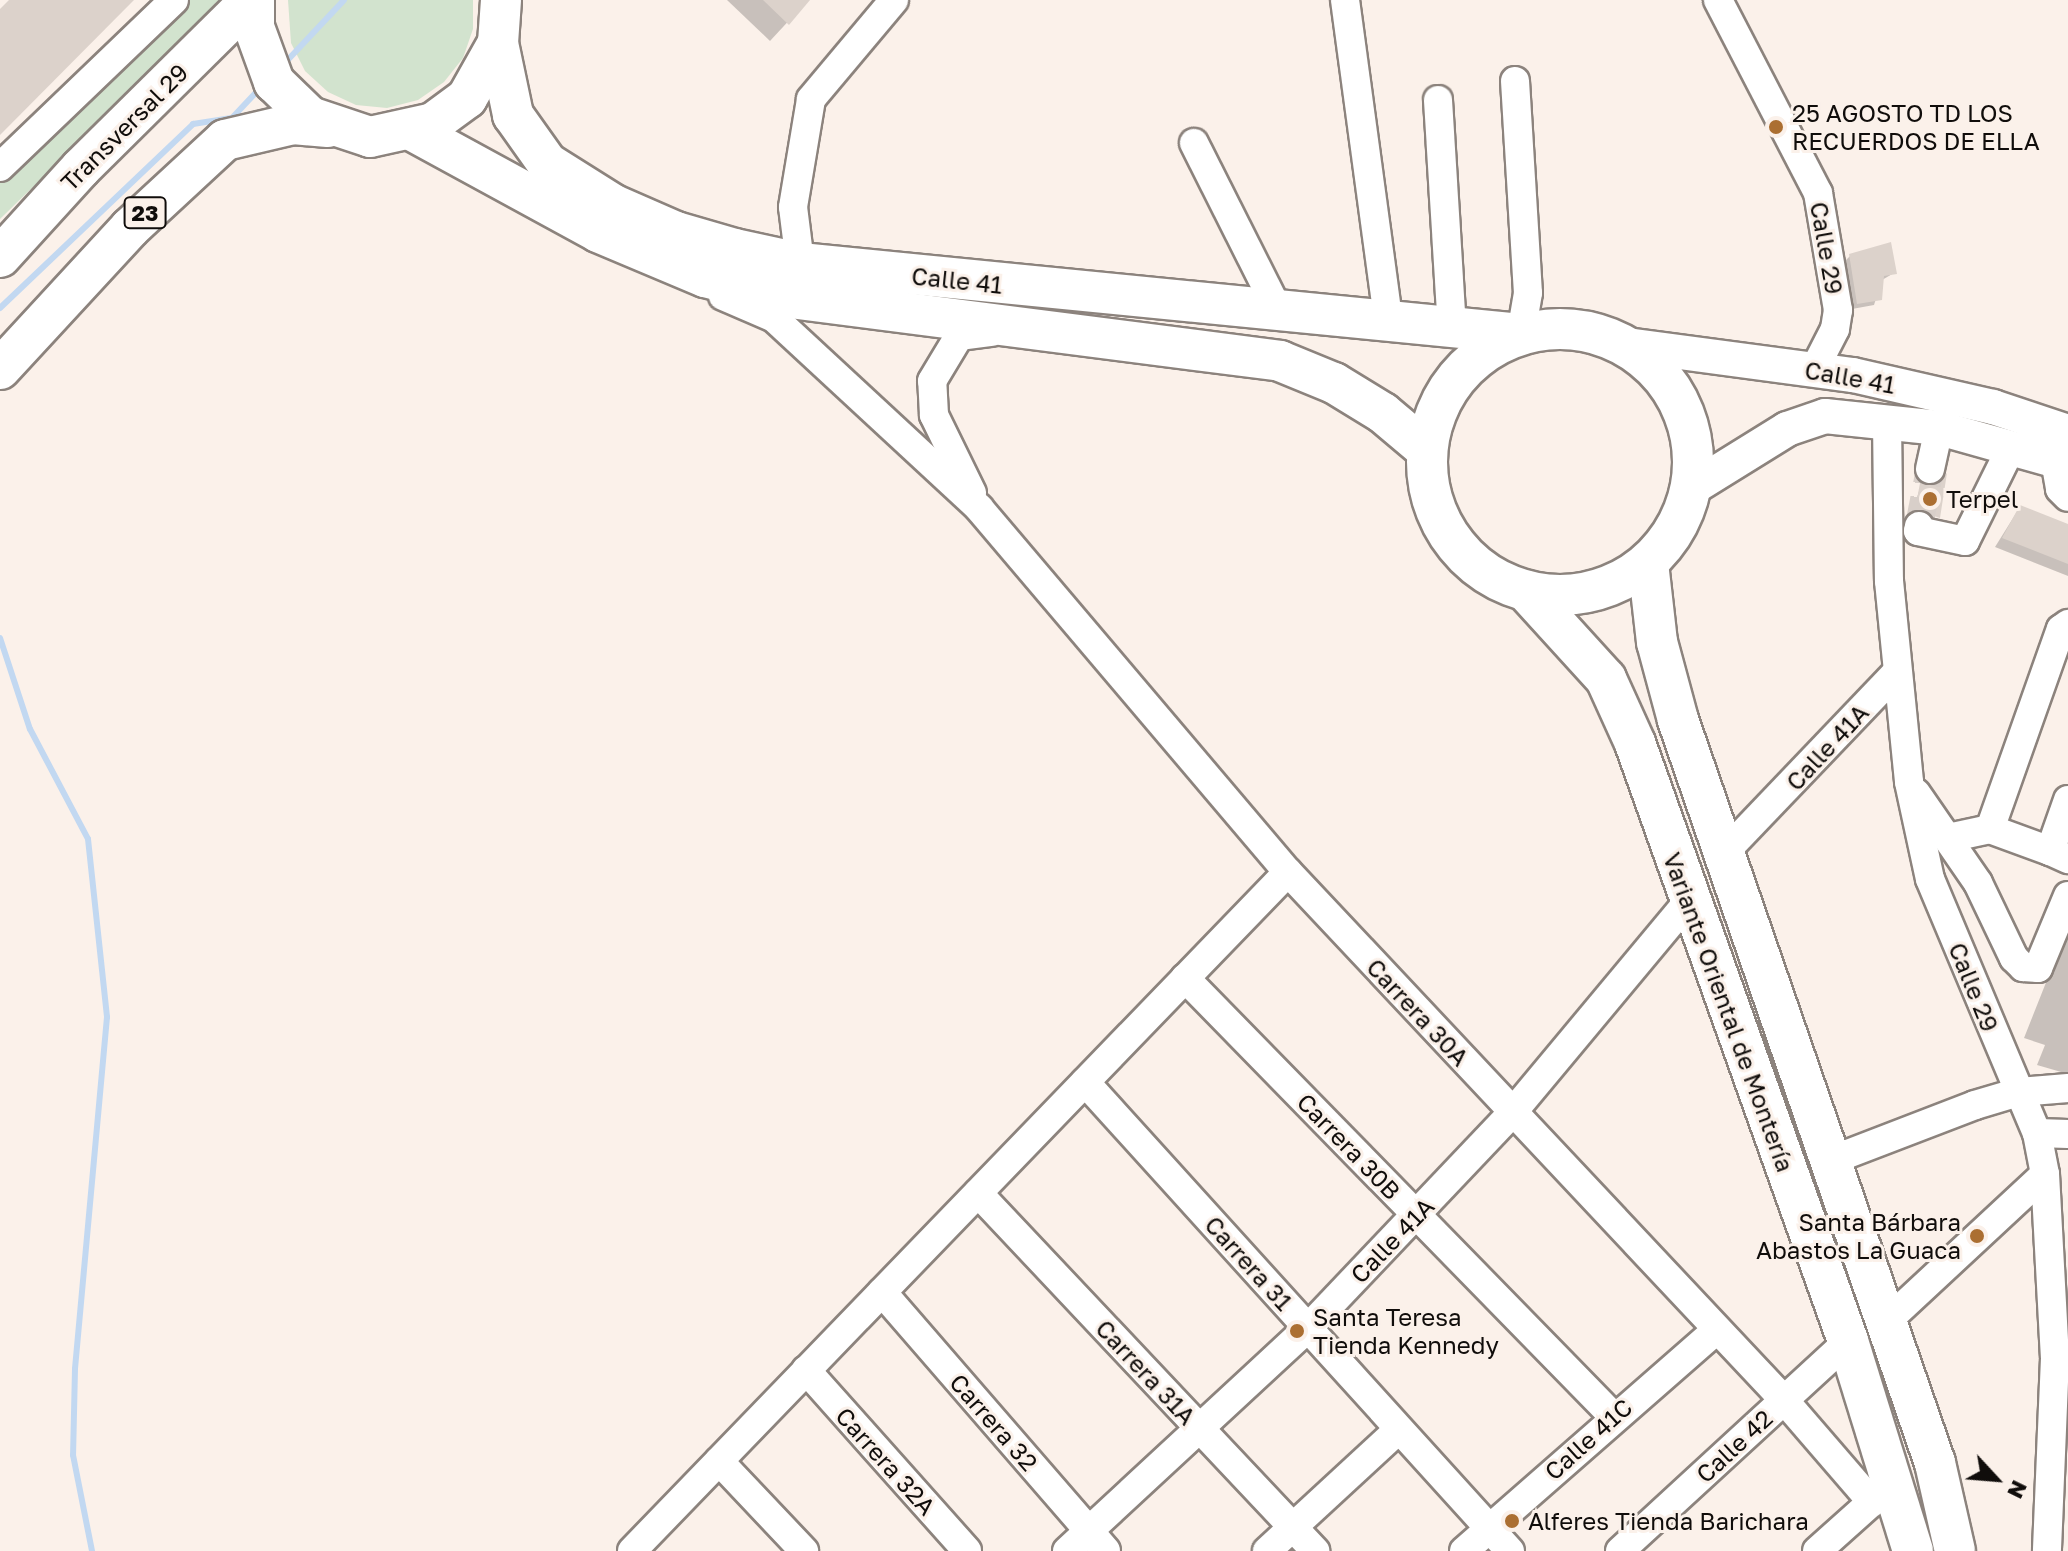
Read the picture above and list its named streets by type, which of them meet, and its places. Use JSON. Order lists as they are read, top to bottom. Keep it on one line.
{"streets":{"highway":["Transversal 29","23","Calle 41","Variante Oriental de Montería"],"street":["Calle 29","Calle 41A","Carrera 30A","Carrera 30B","Carrera 31","Carrera 31A","Carrera 32","Calle 41C","Calle 42","Carrera 32A"]},"crossings":[["Transversal 29","23"],["23","Calle 41"],["Calle 29","Calle 41"],["Calle 29","Calle 41A"],["Calle 41","Variante Oriental de Montería"],["Calle 41A","Carrera 30A"],["Calle 41A","Variante Oriental de Montería"],["Calle 41A","Carrera 30B"],["Calle 41A","Carrera 31"],["Calle 41A","Carrera 31A"],["Calle 41A","Carrera 32"],["Carrera 30A","Variante Oriental de Montería"],["Carrera 30A","Calle 41C"],["Carrera 30A","Calle 42"],["Variante Oriental de Montería","Calle 42"],["Carrera 30B","Calle 41C"],["Carrera 31","Calle 41C"]],"places":["25 AGOSTO TD LOS RECUERDOS DE ELLA","Terpel","Santa Bárbara Abastos La Guaca","Santa Teresa Tienda Kennedy","Alferes Tienda Barichara"],"north":"bottom right"}
